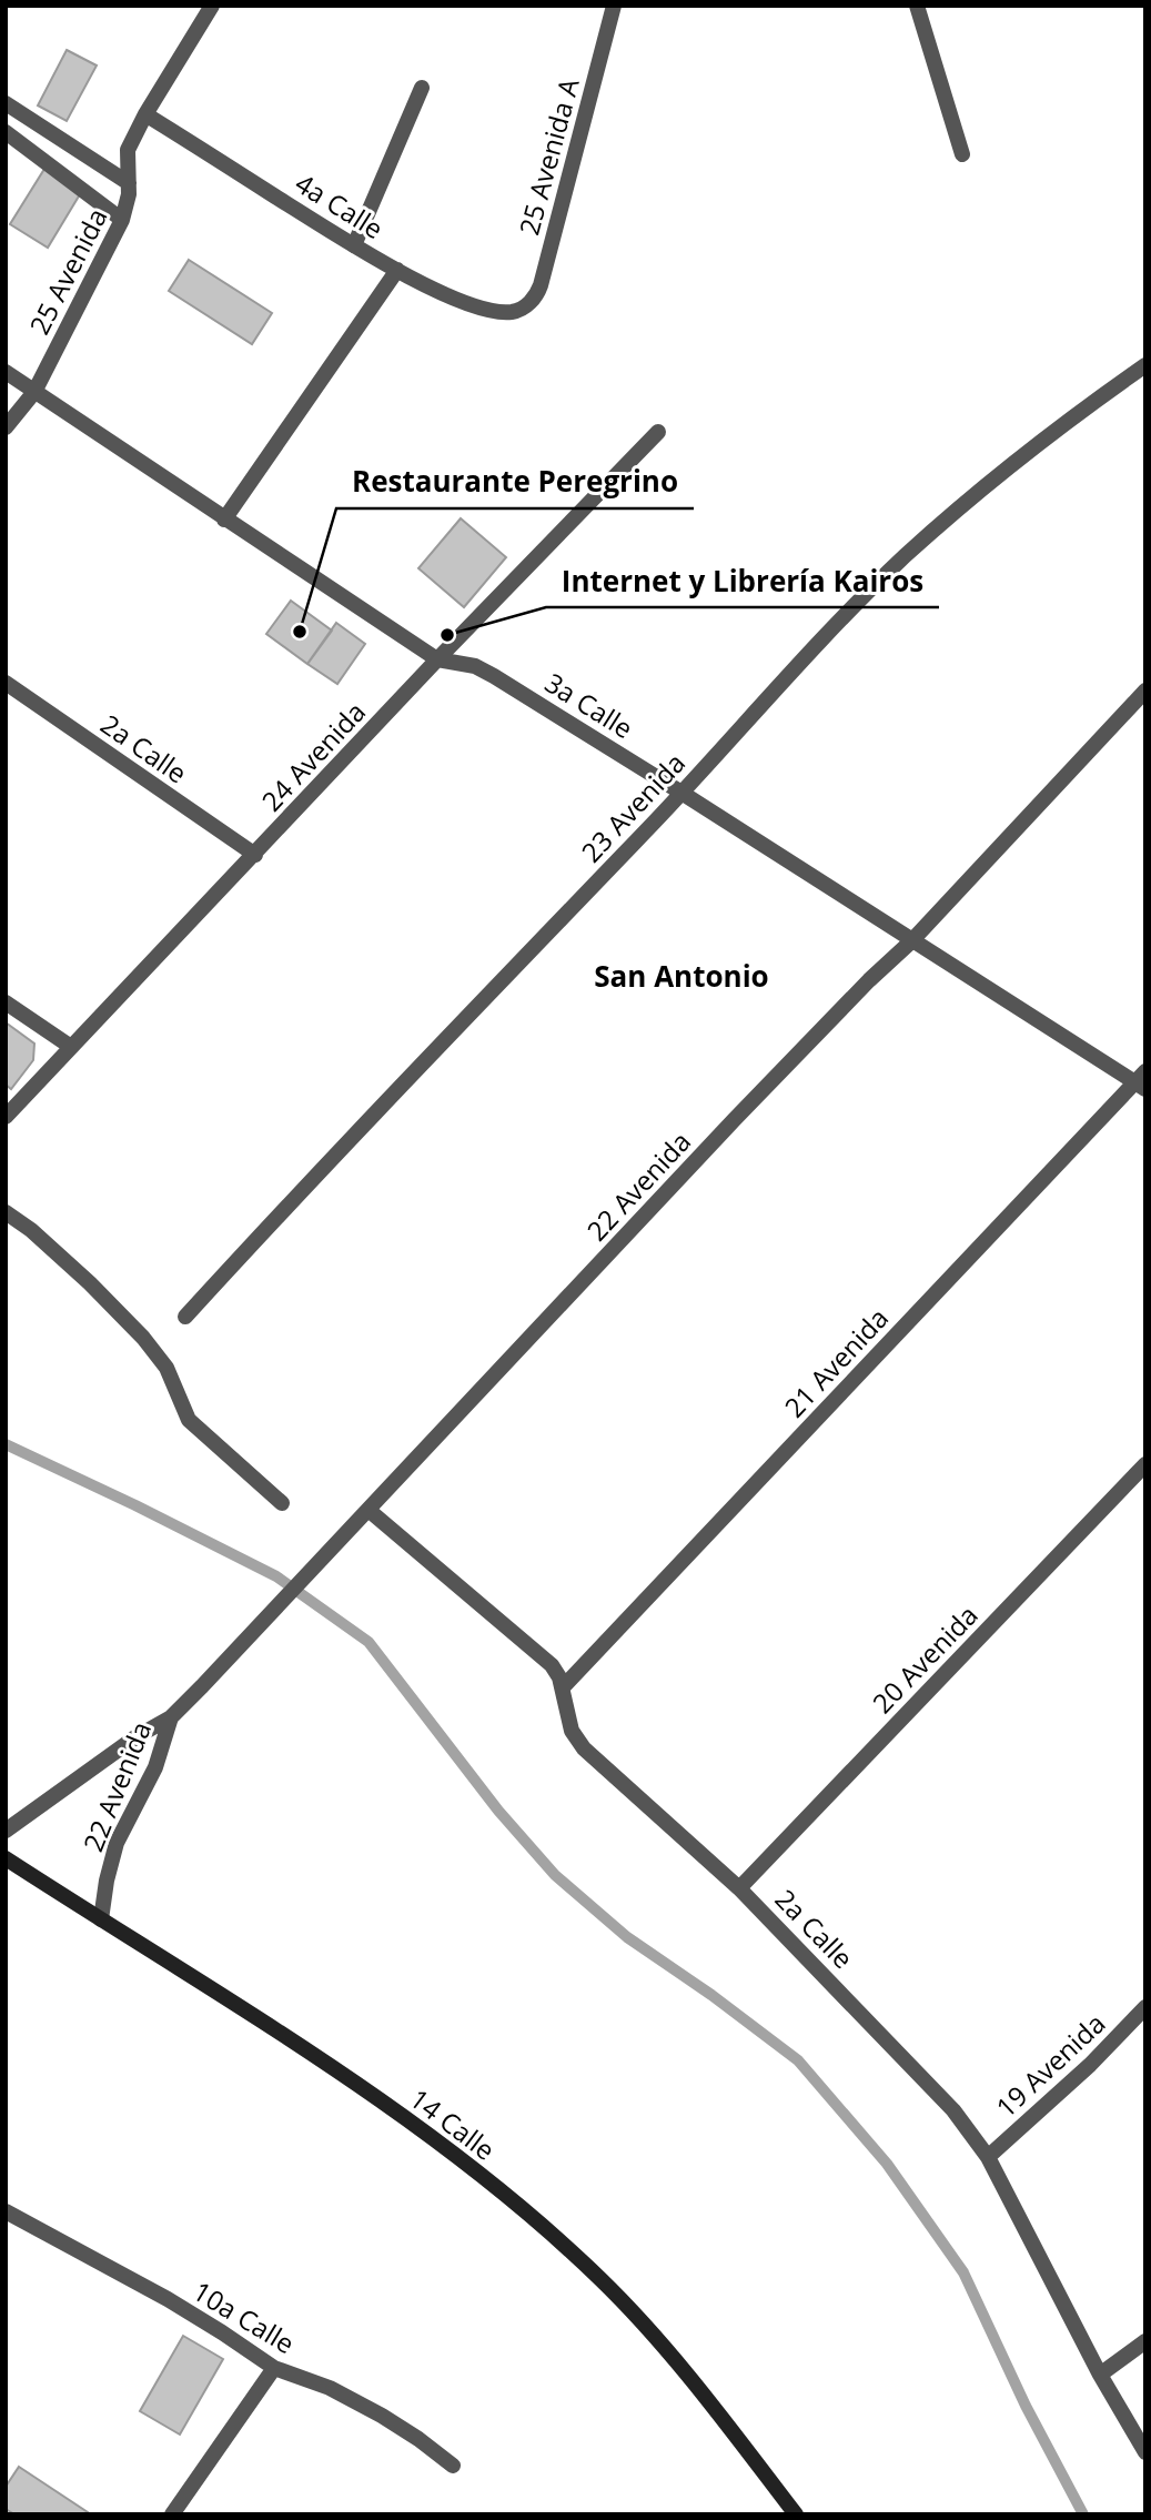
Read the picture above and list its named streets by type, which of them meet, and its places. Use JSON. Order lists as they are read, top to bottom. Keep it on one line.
{"streets":{"street":["25 Avenida A","4a Calle","25 Avenida","3a Calle","2a Calle","24 Avenida","23 Avenida","22 Avenida","21 Avenida","20 Avenida","19 Avenida","14 Calle","10a Calle"]},"crossings":[["25 Avenida A","4a Calle"],["4a Calle","25 Avenida"],["25 Avenida","3a Calle"],["3a Calle","24 Avenida"],["3a Calle","23 Avenida"],["3a Calle","22 Avenida"],["3a Calle","21 Avenida"],["2a Calle","24 Avenida"],["2a Calle","22 Avenida"],["2a Calle","21 Avenida"],["2a Calle","20 Avenida"],["2a Calle","19 Avenida"],["22 Avenida","14 Calle"]],"districts":["San Antonio"],"places":["Restaurante Peregrino","Internet y Librería Kairos"]}
